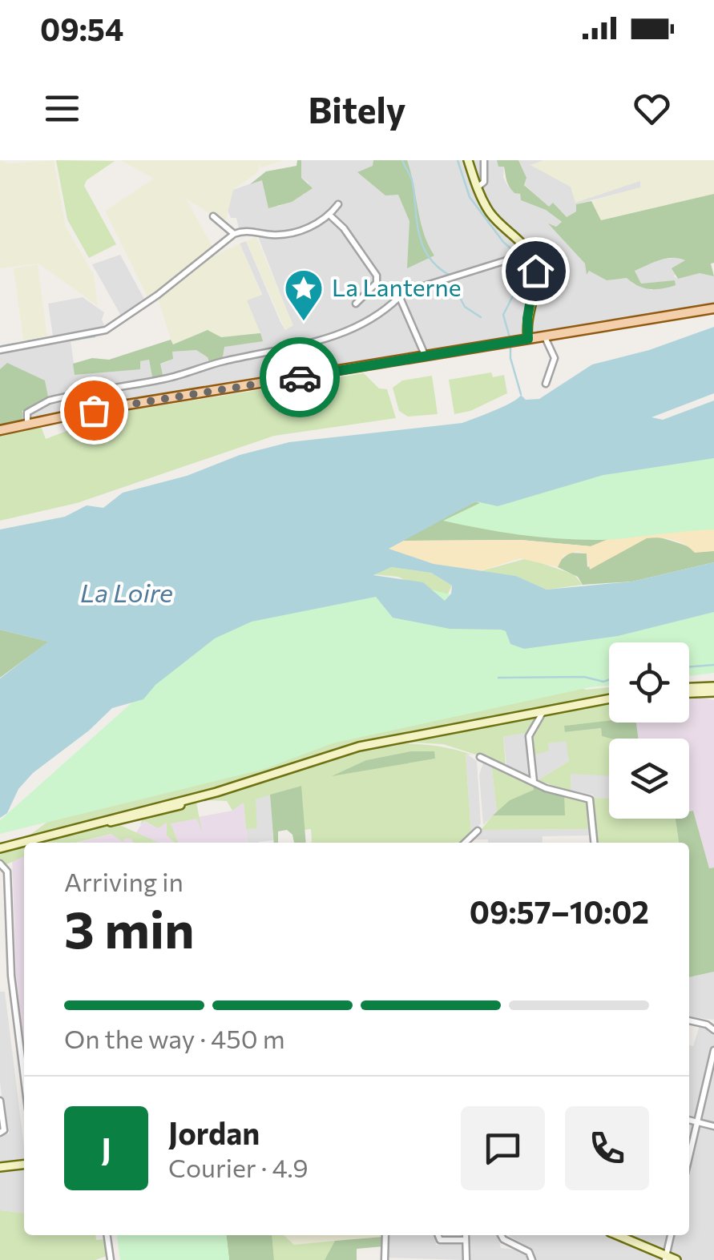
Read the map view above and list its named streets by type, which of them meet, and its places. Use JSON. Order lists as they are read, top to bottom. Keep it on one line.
{"water":["La Loire"],"places":{"place":["La Lanterne"]},"page":{"status":"09:54","header":"Bitely","heading":["3 min","Arriving in","09:57–10:02"],"panel":["Jordan","Courier · 4.9"],"bar":"On the way · 450 m","round":"J"}}
